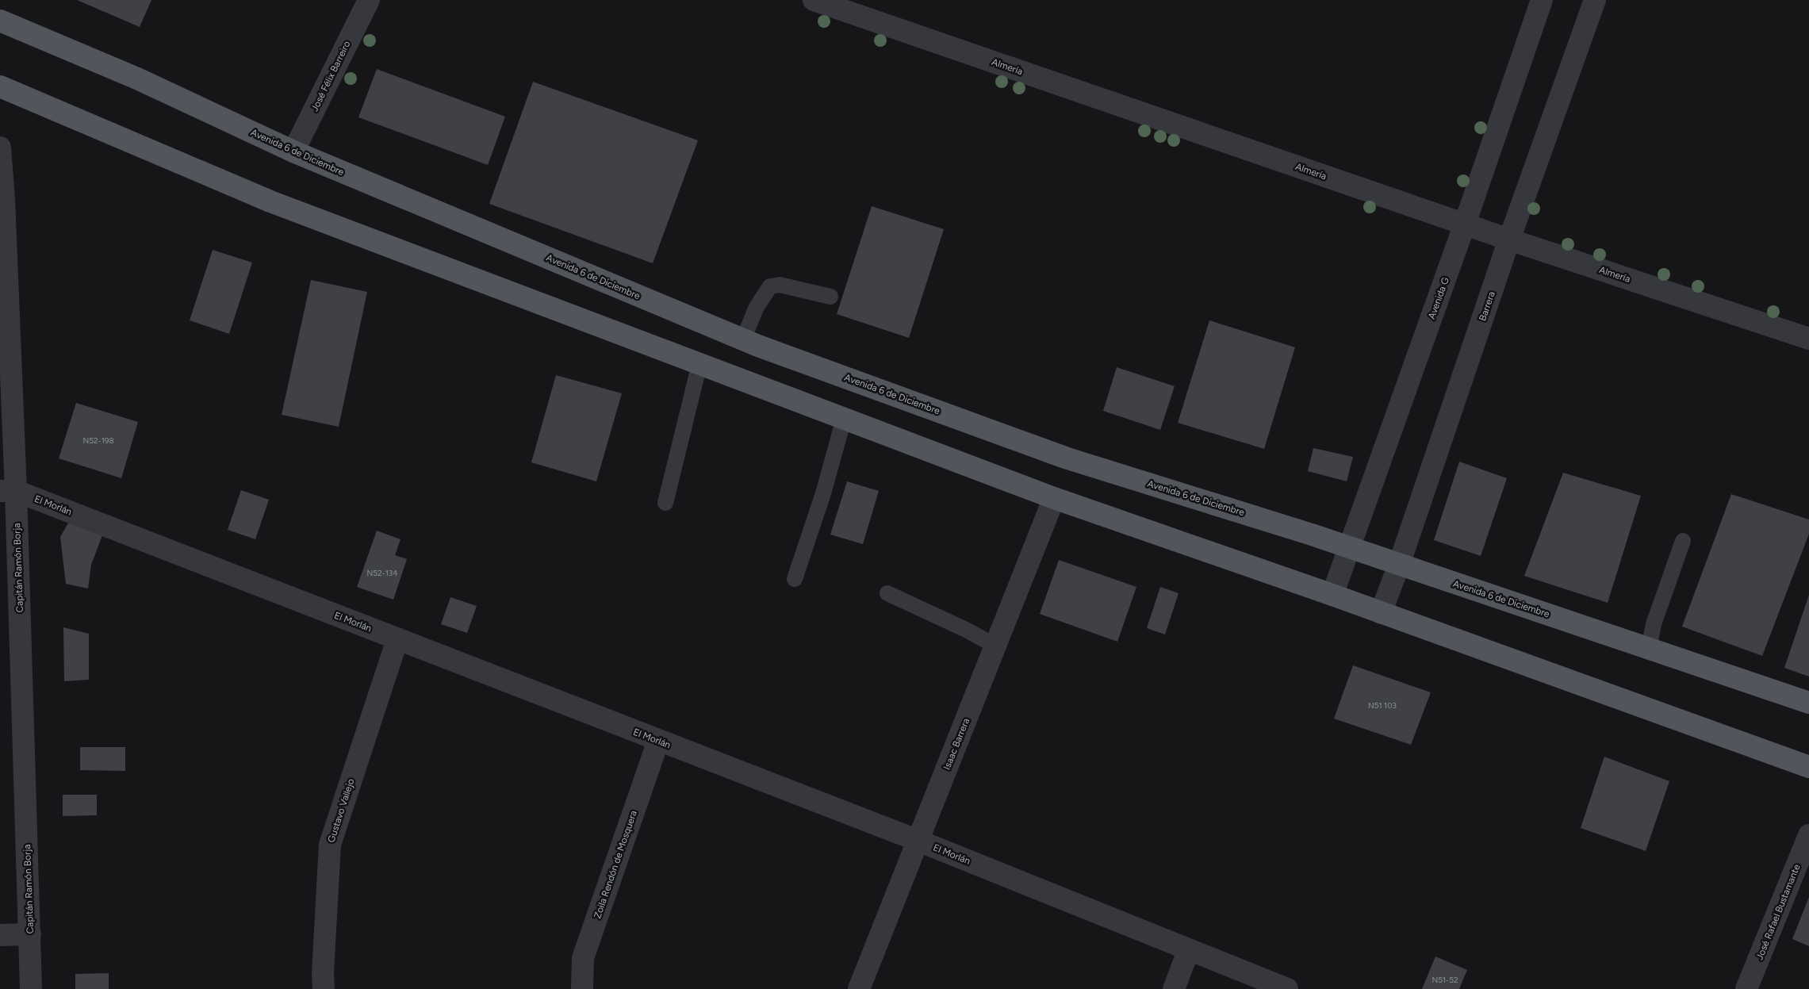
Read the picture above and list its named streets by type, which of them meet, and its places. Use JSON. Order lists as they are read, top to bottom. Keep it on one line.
{"streets":{"main road":["Avenida 6 de Diciembre"],"street":["Almería","José Félix Barreiro","Avenida G","Barrera","El Morlán","Capitán Ramón Borja","Isaac Barrera","Gustavo Vallejo","Zoila Rendón de Mosquera","José Rafael Bustamante"]},"crossings":[["Almería","Avenida G"],["Almería","Barrera"],["José Félix Barreiro","Avenida 6 de Diciembre"],["Avenida 6 de Diciembre","Avenida G"],["Avenida 6 de Diciembre","Barrera"],["El Morlán","Capitán Ramón Borja"],["El Morlán","Isaac Barrera"],["El Morlán","Gustavo Vallejo"],["El Morlán","Zoila Rendón de Mosquera"]],"house_numbers":["N52-198","N52-134","N51 103","N51-52"]}
